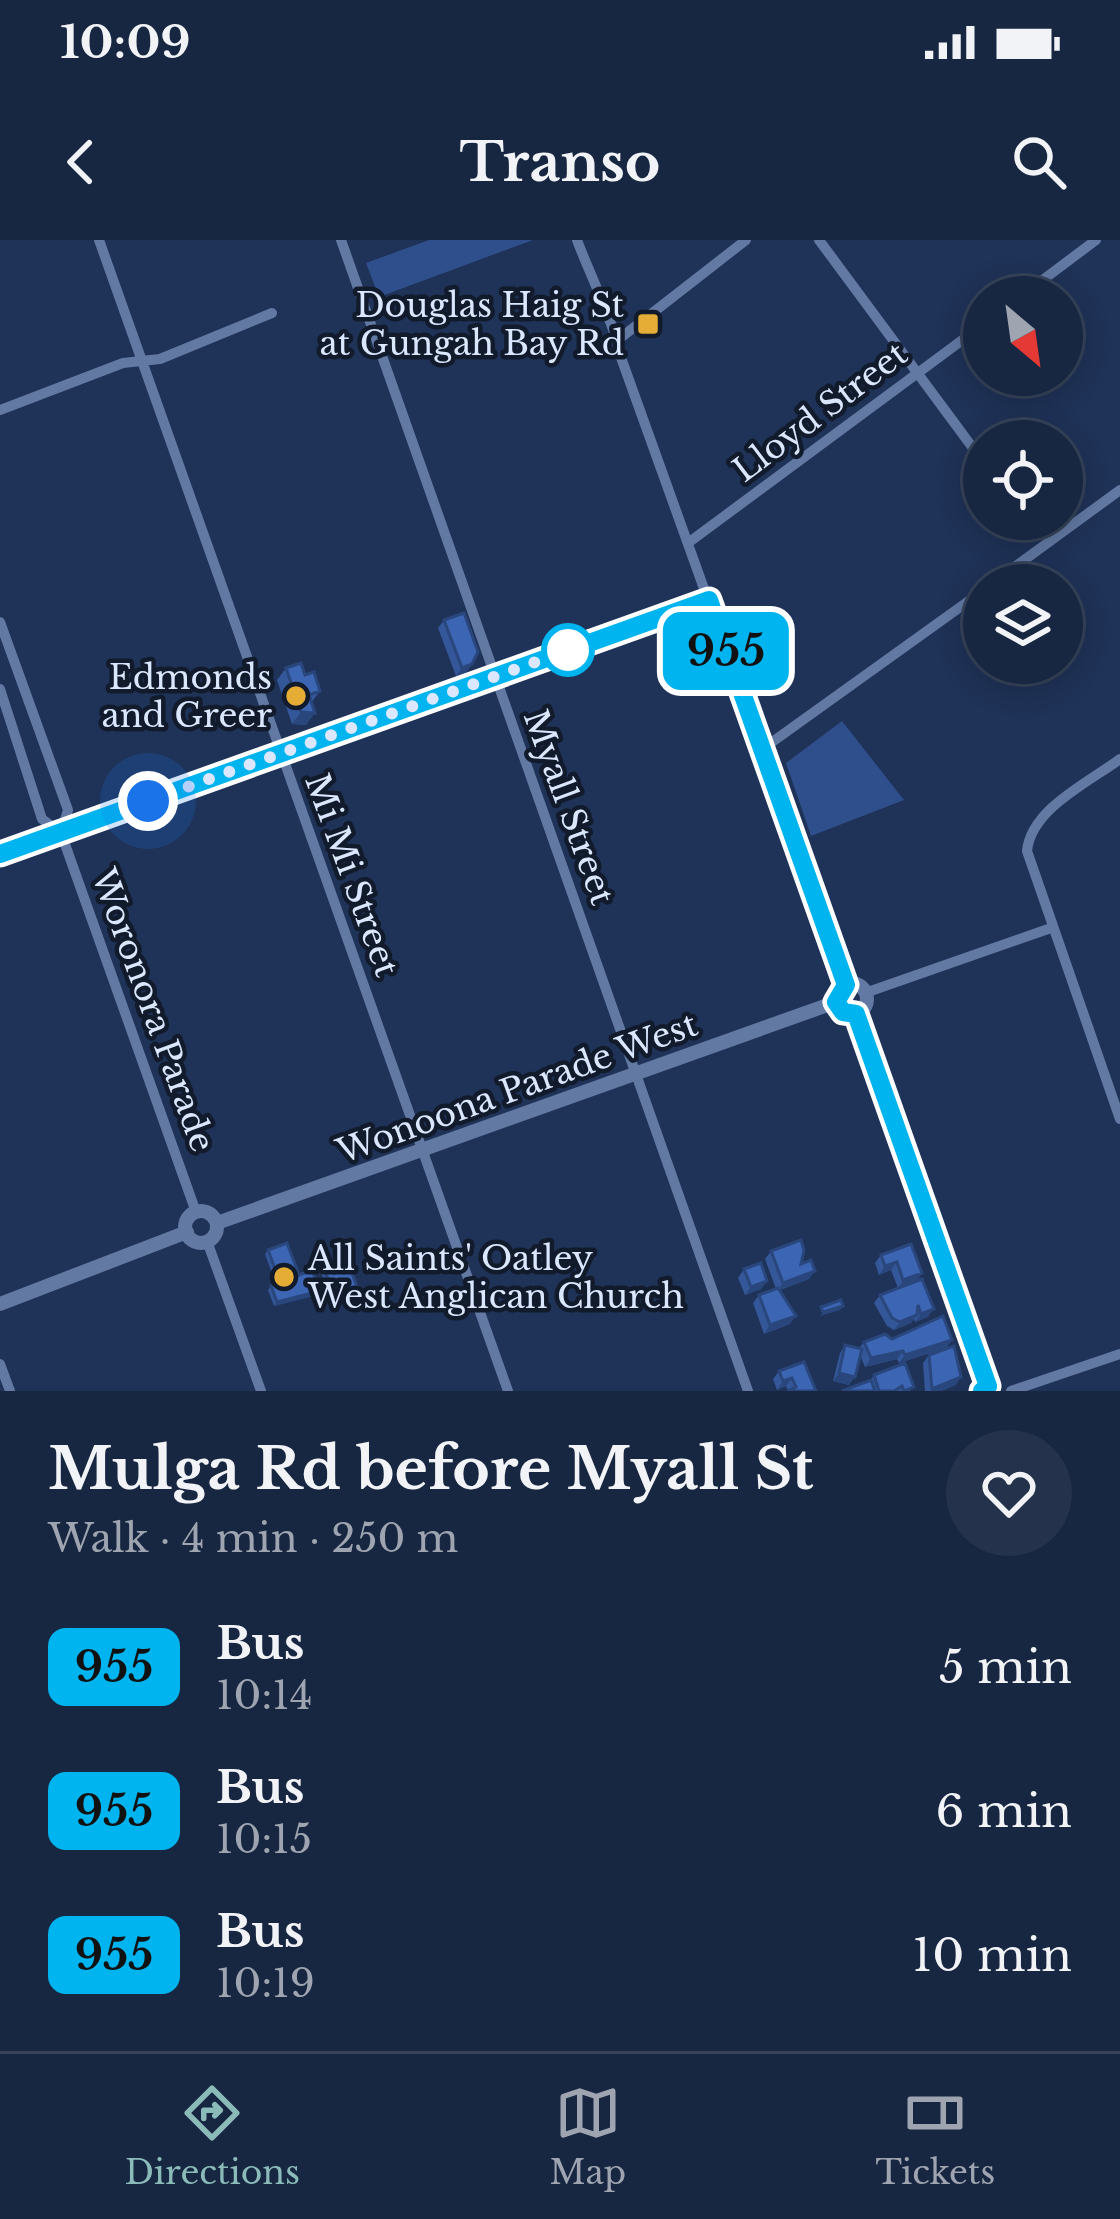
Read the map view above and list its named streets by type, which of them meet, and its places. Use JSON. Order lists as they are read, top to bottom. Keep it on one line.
{"streets":{"street":["Lloyd Street","Myall Street","Mi Mi Street","Woronora Parade","Wonoona Parade West"]},"crossings":[["Myall Street","Wonoona Parade West"],["Mi Mi Street","Wonoona Parade West"],["Woronora Parade","Wonoona Parade West"]],"places":{"transit":["Douglas Haig St at Gungah Bay Rd"],"other":["Edmonds and Greer","All Saints' Oatley West Anglican Church"]},"lines":["bus line 955"],"north":"bottom right","page":{"status":"10:09","header":"Transo","on_map":"955","heading":["Mulga Rd before Myall St","Walk · 4 min · 250 m"],"list":[{"mark":"955","name":"Bus","note":"10:14","value":"5 min"},{"mark":"955","name":"Bus","note":"10:15","value":"6 min"},{"mark":"955","name":"Bus","note":"10:19","value":"10 min"}],"tabs":["Directions","Map","Tickets"]}}
